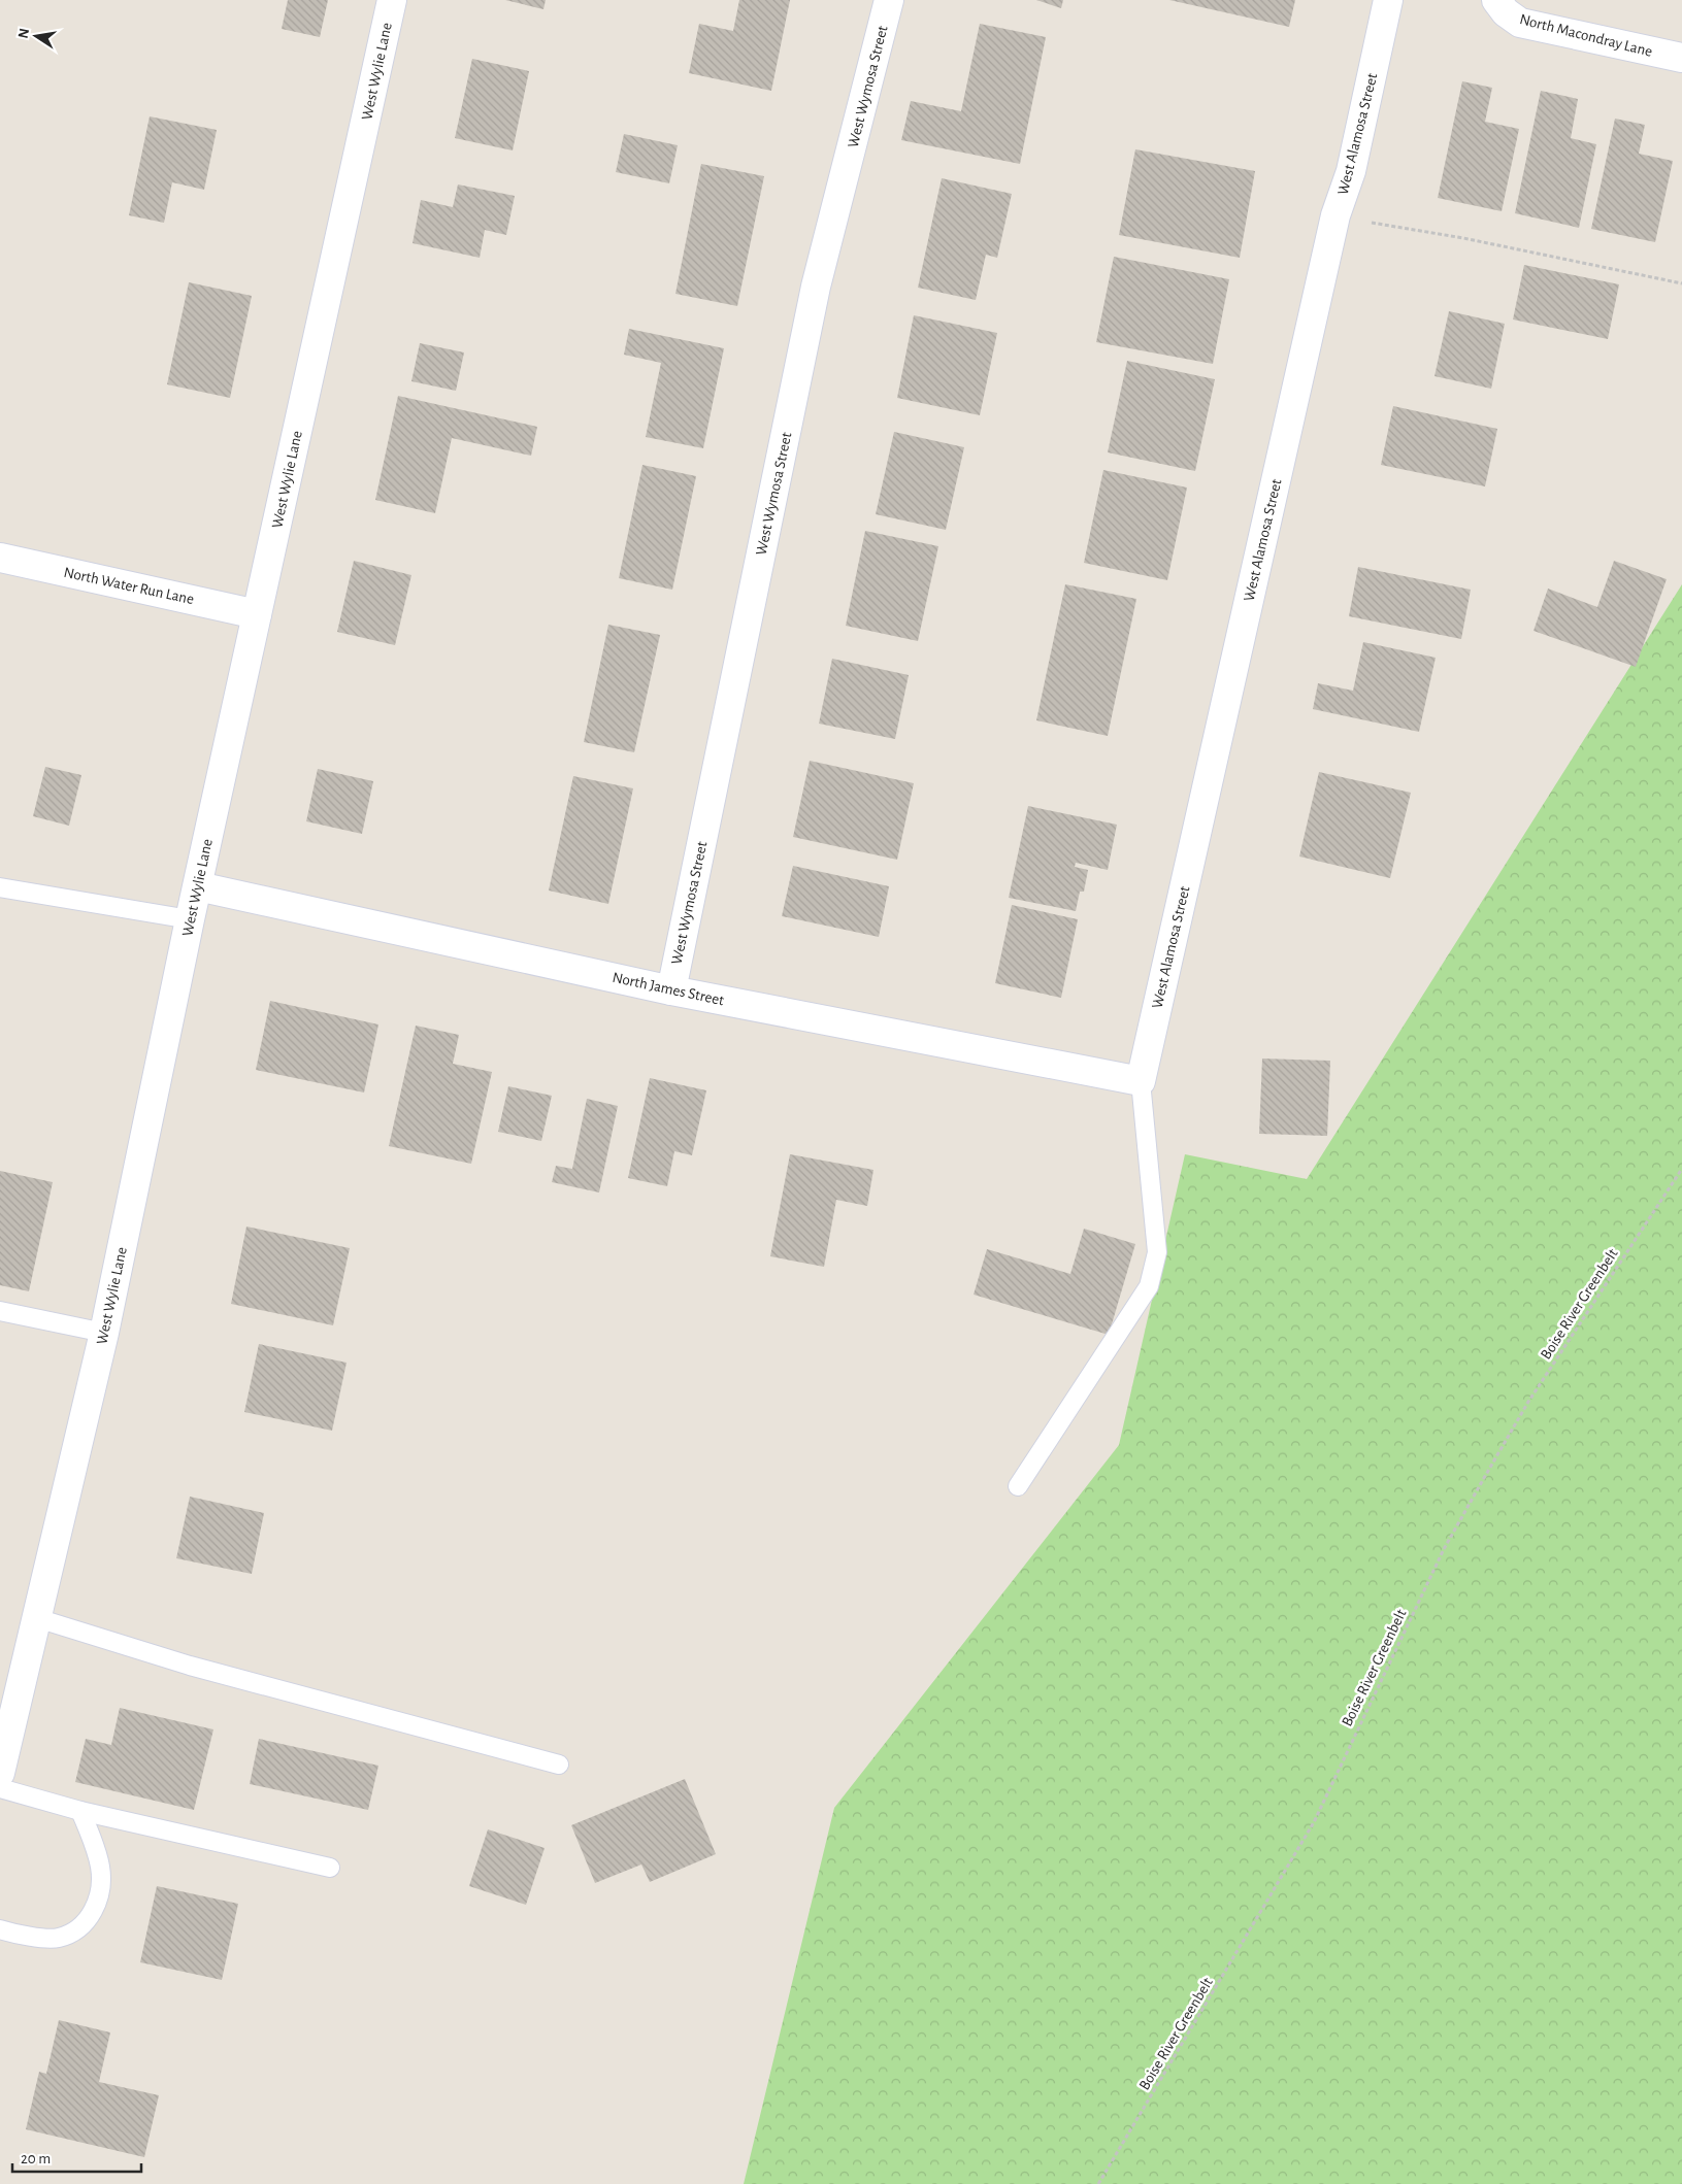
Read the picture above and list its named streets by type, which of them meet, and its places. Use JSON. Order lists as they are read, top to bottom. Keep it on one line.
{"streets":{"street":["North Macondray Lane","West Wylie Lane","West Wymosa Street","West Alamosa Street","North Water Run Lane","North James Street"],"path":["Boise River Greenbelt"]},"crossings":[["West Wylie Lane","North Water Run Lane"],["West Wylie Lane","North James Street"],["West Wymosa Street","North James Street"],["West Alamosa Street","North James Street"]],"scale_bar":"20 m","north":"left"}
